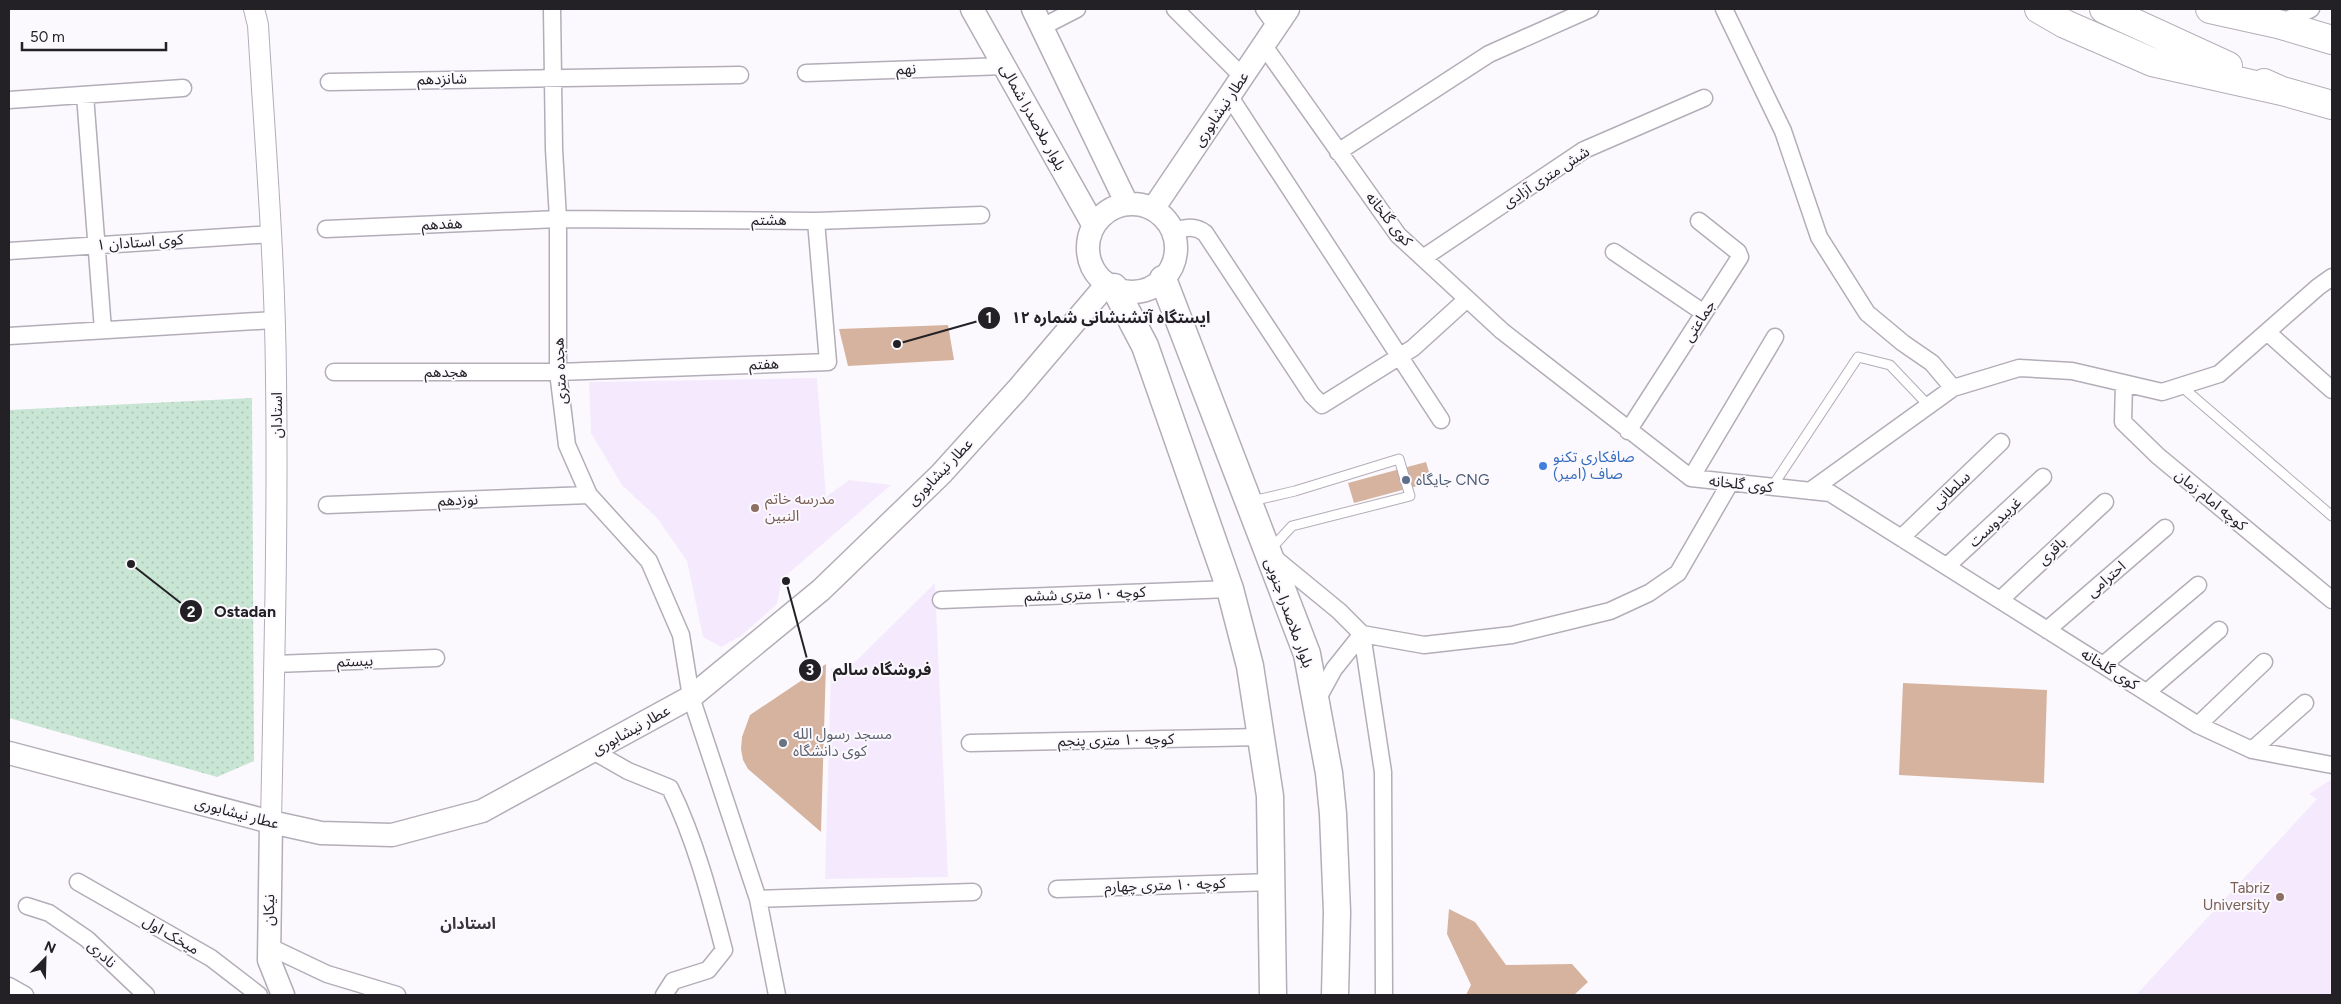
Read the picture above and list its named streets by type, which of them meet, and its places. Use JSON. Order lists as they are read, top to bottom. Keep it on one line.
{"streets":{"main road":["عطار نیشابوری","بلوار ملاصدرا شمالی","بلوار ملاصدرا جنوبی","نیکان"],"street":["نهم","شانزدهم","شش متری آزادی","کوی گلخانه","هشتم","هفدهم","کوی استادان ۱","جماعتی","هفتم","هجده متری","هجدهم","استادان","سلطانی","نوزدهم","کوچه امام زمان","غریبدوست","باقری","احترامی","کوچه ۱۰ متری ششم","بیستم","کوچه ۱۰ متری پنجم","کوچه ۱۰ متری چهارم","میخک اول","نادری"]},"crossings":[["نهم","بلوار ملاصدرا شمالی"],["شانزدهم","هجده متری"],["عطار نیشابوری","بلوار ملاصدرا شمالی"],["عطار نیشابوری","کوی گلخانه"],["عطار نیشابوری","هجده متری"],["عطار نیشابوری","استادان"],["عطار نیشابوری","بلوار ملاصدرا جنوبی"],["عطار نیشابوری","نیکان"],["بلوار ملاصدرا شمالی","بلوار ملاصدرا جنوبی"],["شش متری آزادی","کوی گلخانه"],["کوی گلخانه","جماعتی"],["کوی گلخانه","سلطانی"],["کوی گلخانه","غریبدوست"],["کوی گلخانه","باقری"],["کوی گلخانه","احترامی"],["هشتم","هفدهم"],["هشتم","هفتم"],["هشتم","هجده متری"],["هفدهم","هجده متری"],["کوی استادان ۱","استادان"],["هفتم","هجده متری"],["هفتم","هجدهم"],["هجده متری","هجدهم"],["هجده متری","نوزدهم"],["استادان","بیستم"],["استادان","نیکان"]],"districts":["استادان"],"places":["ایستگاه آتشنشانی شماره ۱۲","صافکاری تکنو صاف (امیر)","جایگاه CNG","مدرسه خاتم النبین","Ostadan","فروشگاه سالم","مسجد رسول الله کوی دانشگاه","Tabriz University"],"scale_bar":"50 m","north":"top right"}
